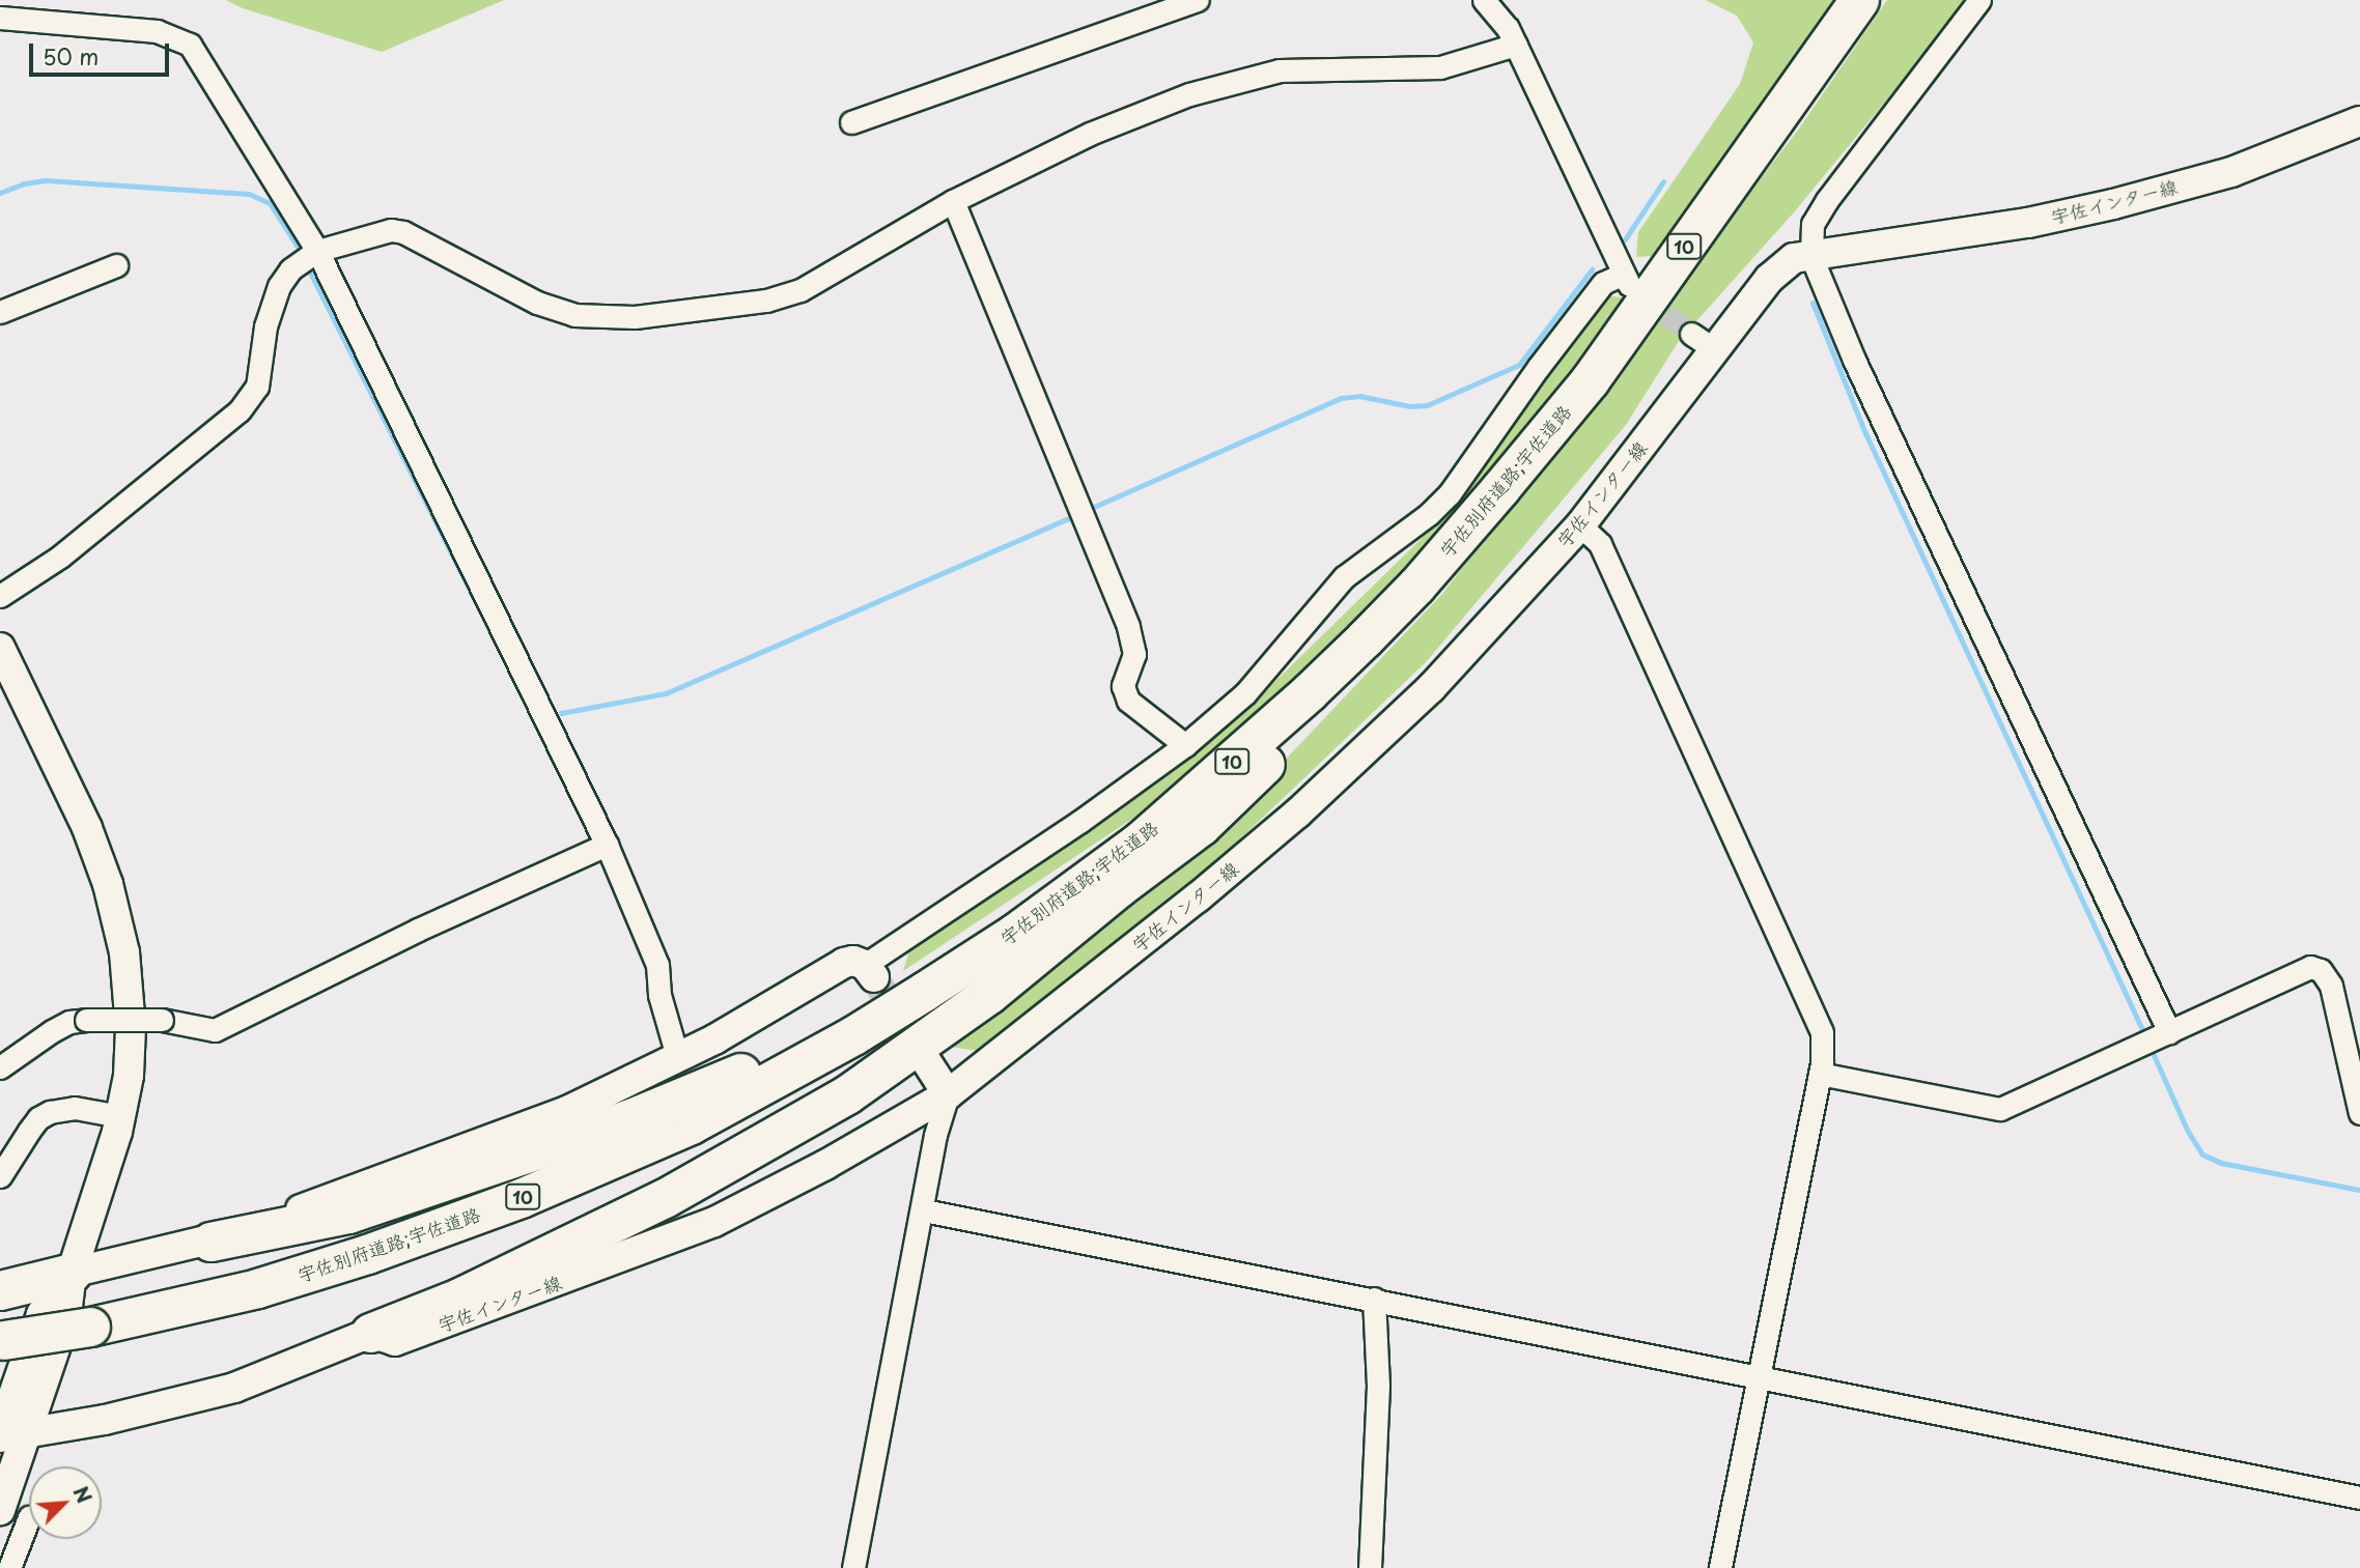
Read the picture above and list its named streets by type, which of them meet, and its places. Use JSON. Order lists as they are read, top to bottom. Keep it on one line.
{"streets":{"highway":["10","宇佐別府道路;宇佐道路"],"main road":["宇佐インター線"]},"scale_bar":"50 m","north":"top right"}
